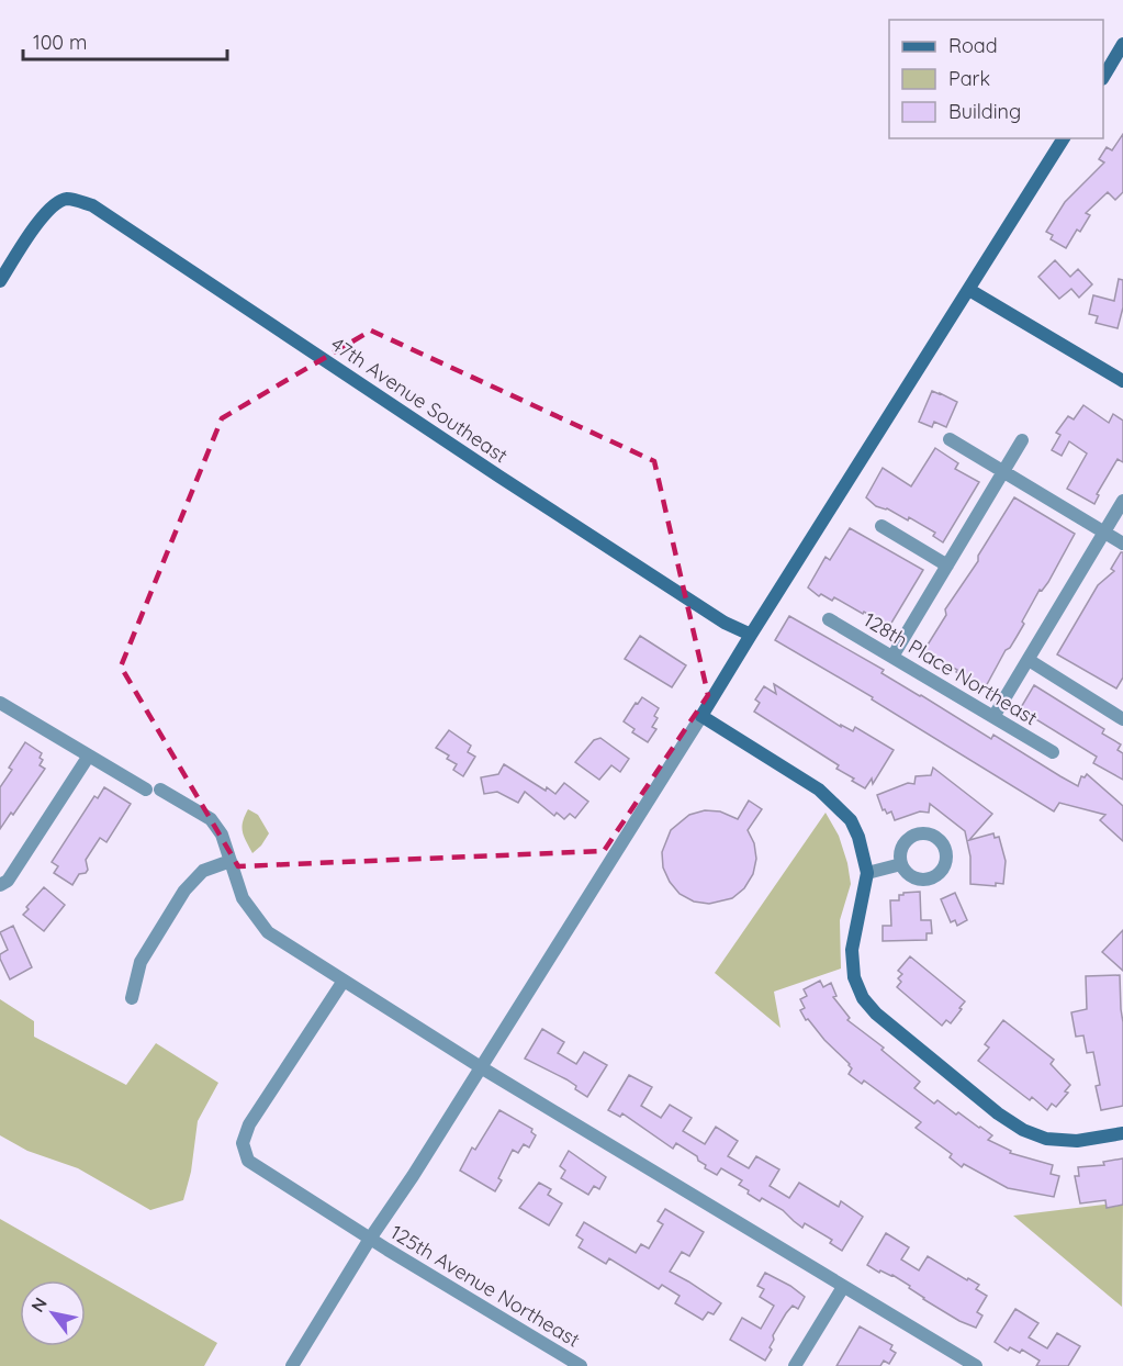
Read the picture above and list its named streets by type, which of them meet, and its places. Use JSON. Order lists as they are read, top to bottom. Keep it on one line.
{"streets":{"street":["47th Avenue Southeast","128th Place Northeast","125th Avenue Northeast"]},"legend":["Road","Park","Building"],"scale_bar":"100 m","north":"top left"}
